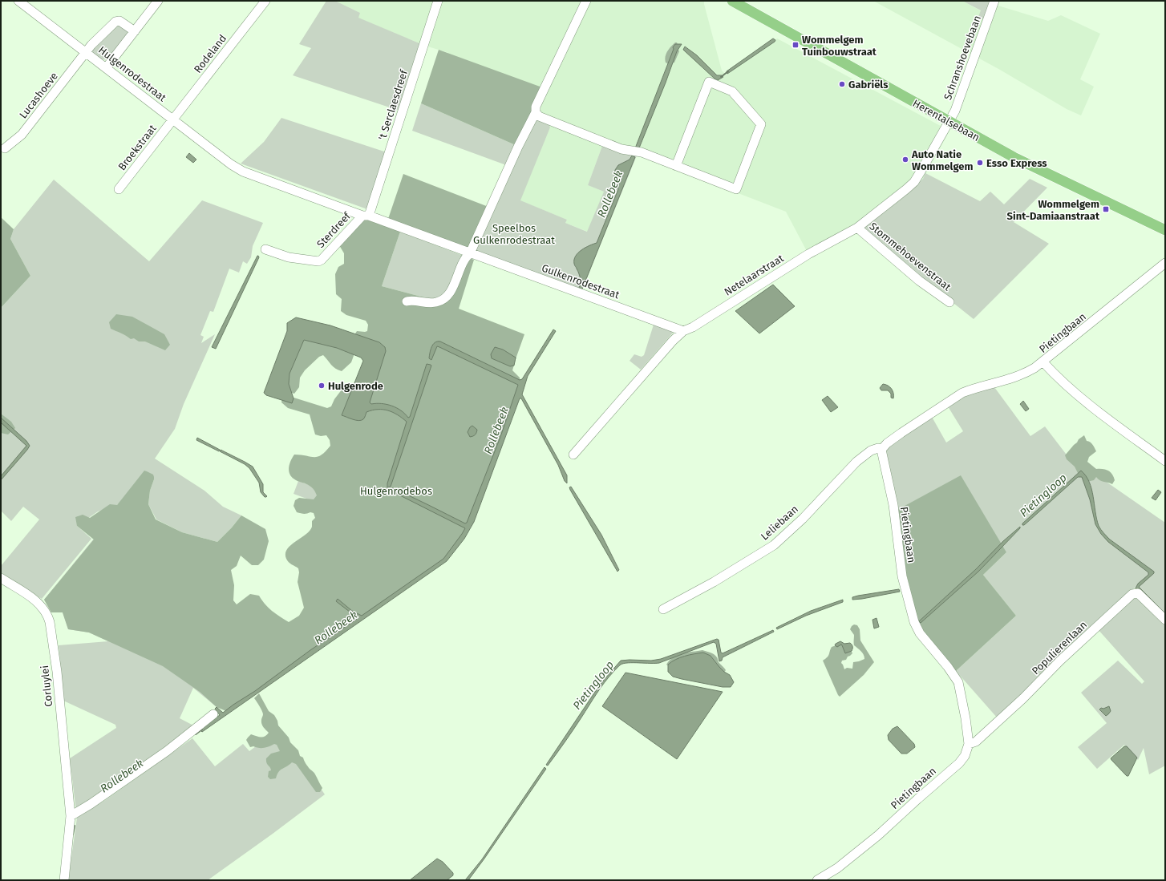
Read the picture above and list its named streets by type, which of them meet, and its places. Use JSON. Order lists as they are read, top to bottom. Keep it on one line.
{"streets":{"main road":["Herentalsebaan"],"street":["Rodeland","Schranshoevebaan","Hulgenrodestraat","Lucashoeve","'t Serclaesdreef","Broekstraat","Sterdreef","Stommehoevenstraat","Netelaarstraat","Gulkenrodestraat","Pietingbaan","Leliebaan","Populierenlaan","Corluylei"]},"crossings":[["Rodeland","Hulgenrodestraat"],["Rodeland","Broekstraat"],["Schranshoevebaan","Herentalsebaan"],["Schranshoevebaan","Netelaarstraat"],["Hulgenrodestraat","Lucashoeve"],["Hulgenrodestraat","'t Serclaesdreef"],["Hulgenrodestraat","Broekstraat"],["Hulgenrodestraat","Sterdreef"],["Hulgenrodestraat","Gulkenrodestraat"],["'t Serclaesdreef","Sterdreef"],["'t Serclaesdreef","Gulkenrodestraat"],["Herentalsebaan","Netelaarstraat"],["Sterdreef","Gulkenrodestraat"],["Stommehoevenstraat","Netelaarstraat"],["Netelaarstraat","Gulkenrodestraat"],["Pietingbaan","Leliebaan"],["Pietingbaan","Populierenlaan"]],"water":["Rollebeek","Pietingloop"],"parks":["Speelbos Gulkenrodestraat","Hulgenrodebos"],"places":{"transit":["Wommelgem Tuinbouwstraat","Wommelgem Sint-Damiaanstraat"],"other":["Gabriëls","Auto Natie Wommelgem","Esso Express","Hulgenrode"]}}
